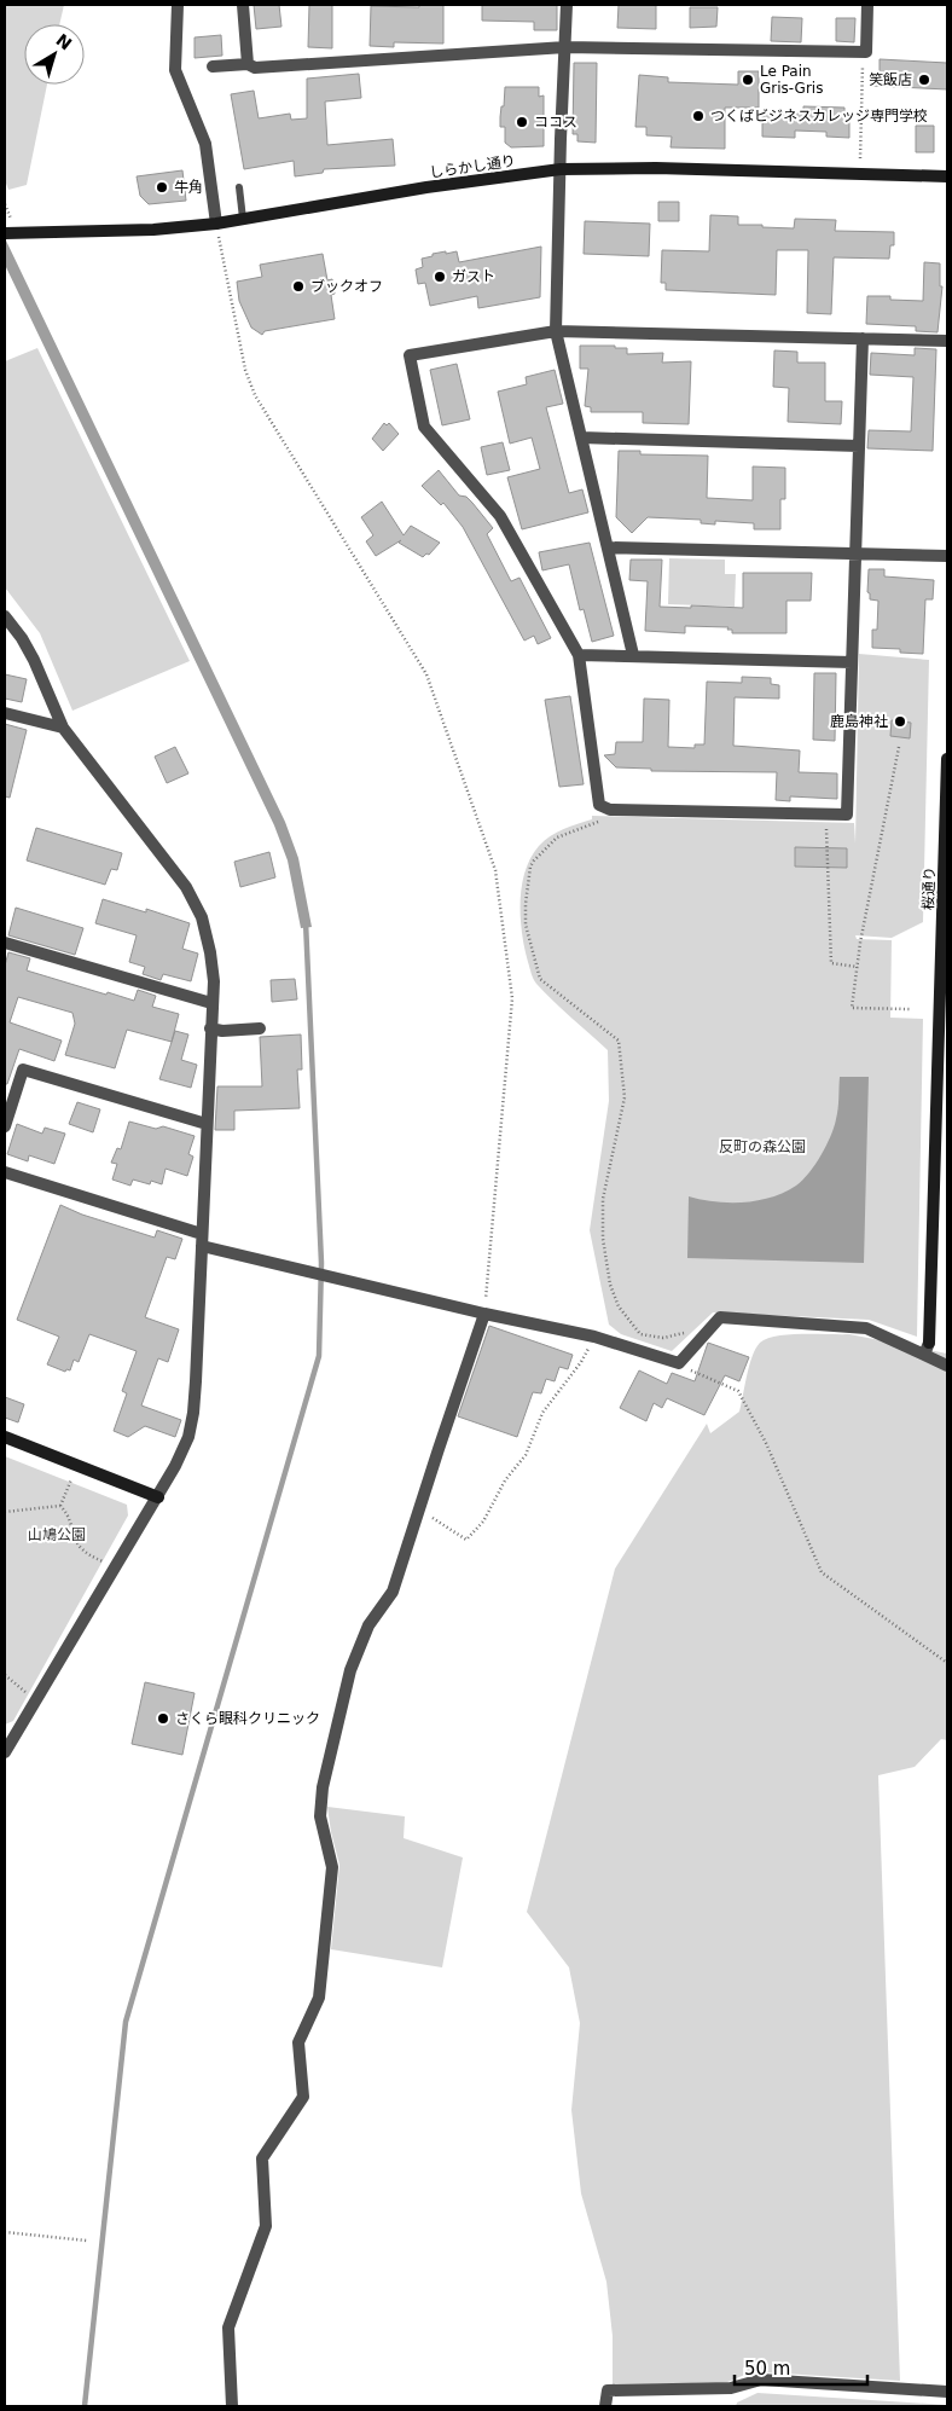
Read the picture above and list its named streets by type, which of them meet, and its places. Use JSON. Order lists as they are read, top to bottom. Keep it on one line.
{"streets":{"street":["しらかし通り","桜通り"]},"parks":["反町の森公園","山鳩公園"],"places":["Le Pain Gris-Gris","笑飯店","つくばビジネスカレッジ専門学校","ココス","牛角","ガスト","ブックオフ","鹿島神社","さくら眼科クリニック"],"scale_bar":"50 m","north":"top right"}
